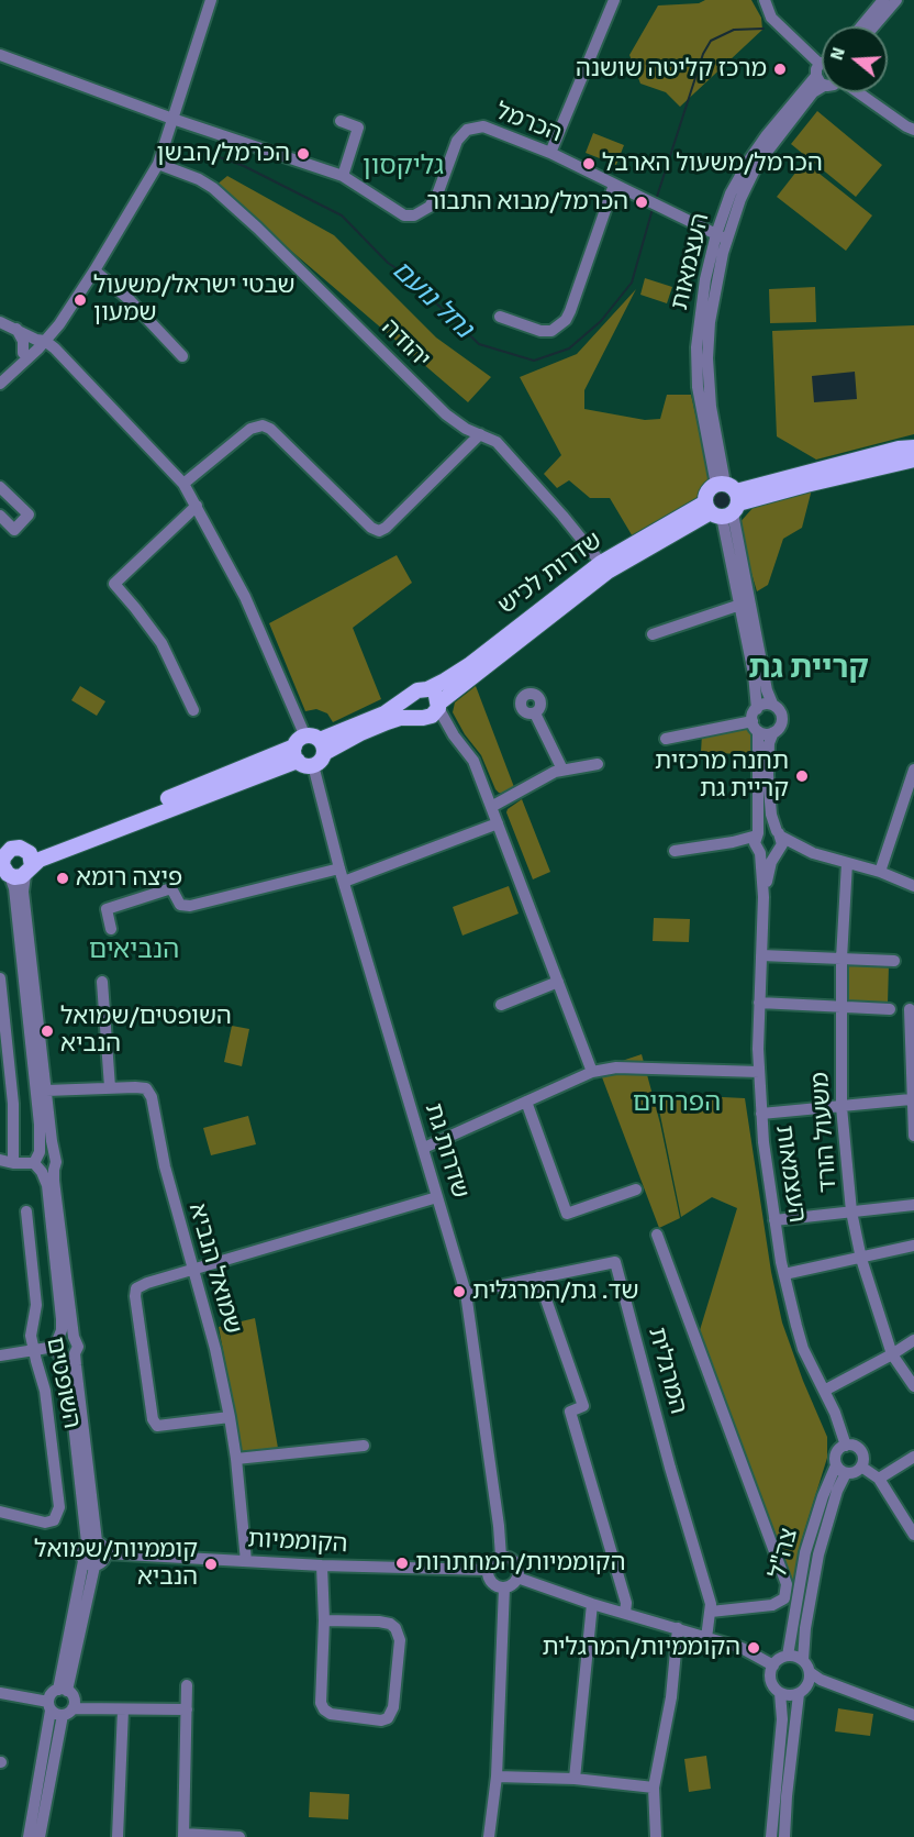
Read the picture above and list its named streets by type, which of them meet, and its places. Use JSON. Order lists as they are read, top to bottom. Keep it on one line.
{"streets":{"main road":["שדרות לכיש"],"street":["הכרמל","העצמאות","יהודה","משעול הורד","שדרות גת","שמואל הנביא","המרגלית","השופטים","הקוממיות","צה\"ל"]},"crossings":[["הכרמל","העצמאות"],["העצמאות","שדרות לכיש"],["העצמאות","צה\"ל"],["יהודה","שדרות לכיש"],["שדרות לכיש","השופטים"],["שדרות גת","המרגלית"],["שדרות גת","הקוממיות"],["שמואל הנביא","הקוממיות"],["השופטים","הקוממיות"]],"districts":["גליקסון","קריית גת","הנביאים","הפרחים"],"water":["נחל נועם"],"places":["מרכז קליטה שושנה","הכרמל/הבשן","הכרמל/משעול הארבל","הכרמל/מבוא התבור","שבטי ישראל/משעול שמעון","תחנה מרכזית קריית גת","פיצה רומא","השופטים/שמואל הנביא","שד. גת/המרגלית","הקוממיות/המחתרות","קוממיות/שמואל הנביא","הקוממיות/המרגלית"],"north":"left"}
